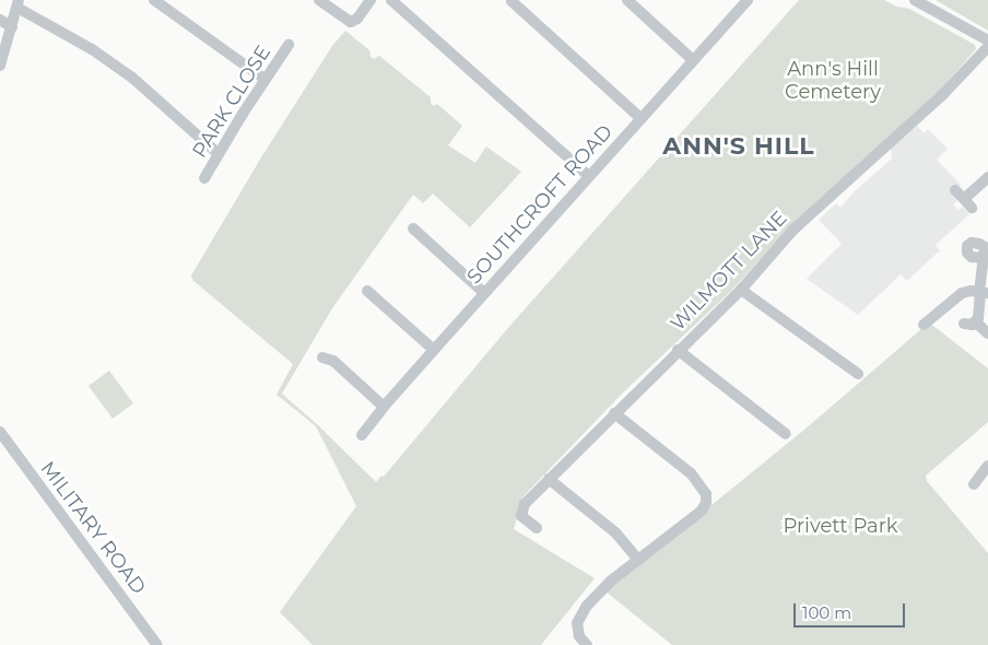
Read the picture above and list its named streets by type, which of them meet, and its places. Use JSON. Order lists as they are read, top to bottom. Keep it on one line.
{"streets":{"street":["PARK CLOSE","SOUTHCROFT ROAD","WILMOTT LANE","MILITARY ROAD"]},"districts":["ANN'S HILL"],"parks":["Ann's Hill Cemetery","Privett Park"],"scale_bar":"100 m"}
